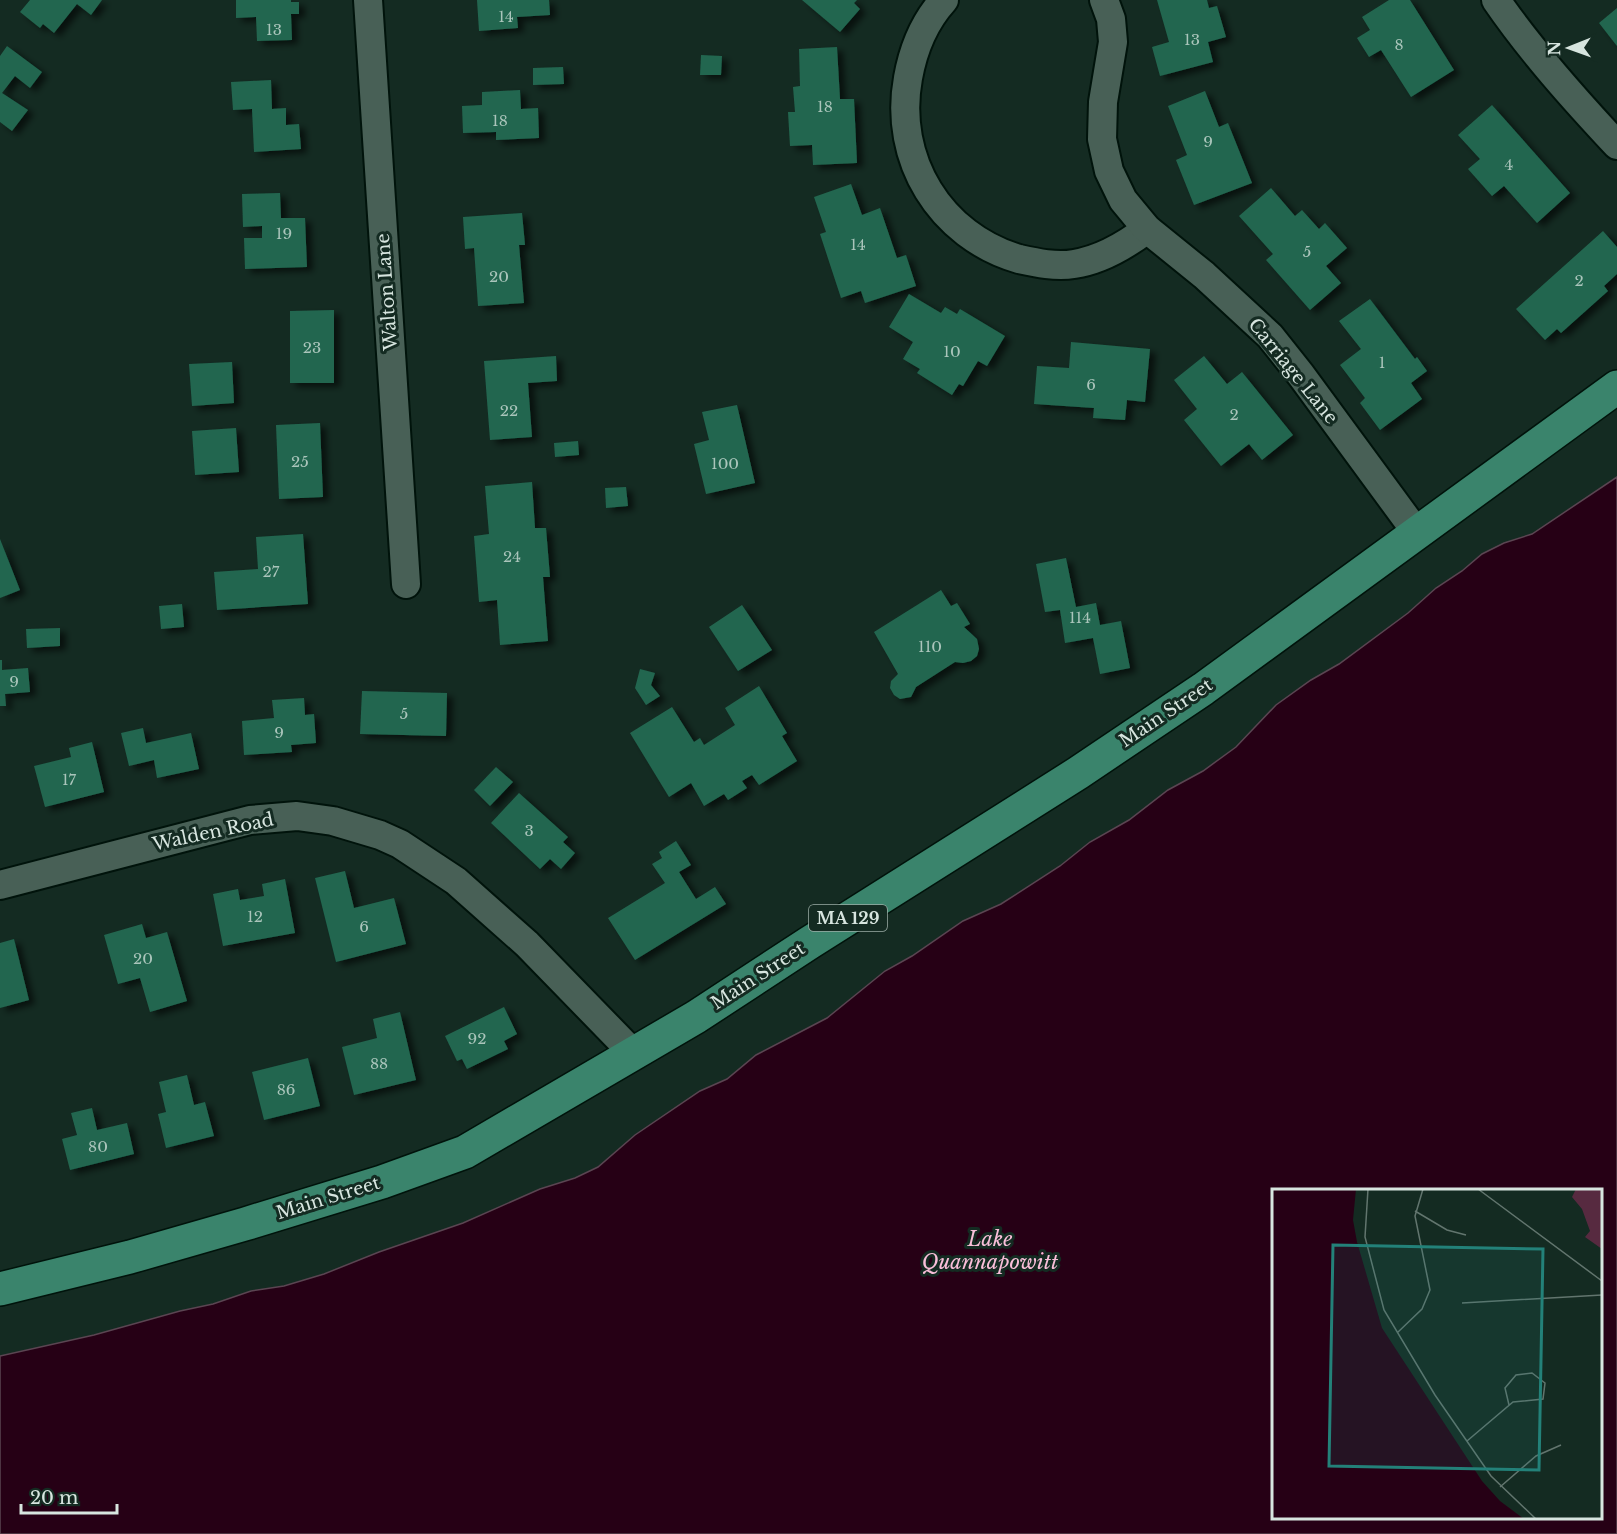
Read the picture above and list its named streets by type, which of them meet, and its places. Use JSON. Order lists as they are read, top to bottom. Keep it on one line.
{"streets":{"main road":["Main Street","MA 129"],"street":["Walton Lane","Carriage Lane","Walden Road"]},"crossings":[["Carriage Lane","Main Street"],["Main Street","Walden Road"]],"water":["Lake Quannapowitt"],"house_numbers":["14","13","13","8","18","18","9","4","19","14","5","20","2","23","10","1","6","22","2","25","100","24","27","114","110","9","5","9","17","3","12","6","20","92","88","86","80"],"scale_bar":"20 m","north":"left"}
